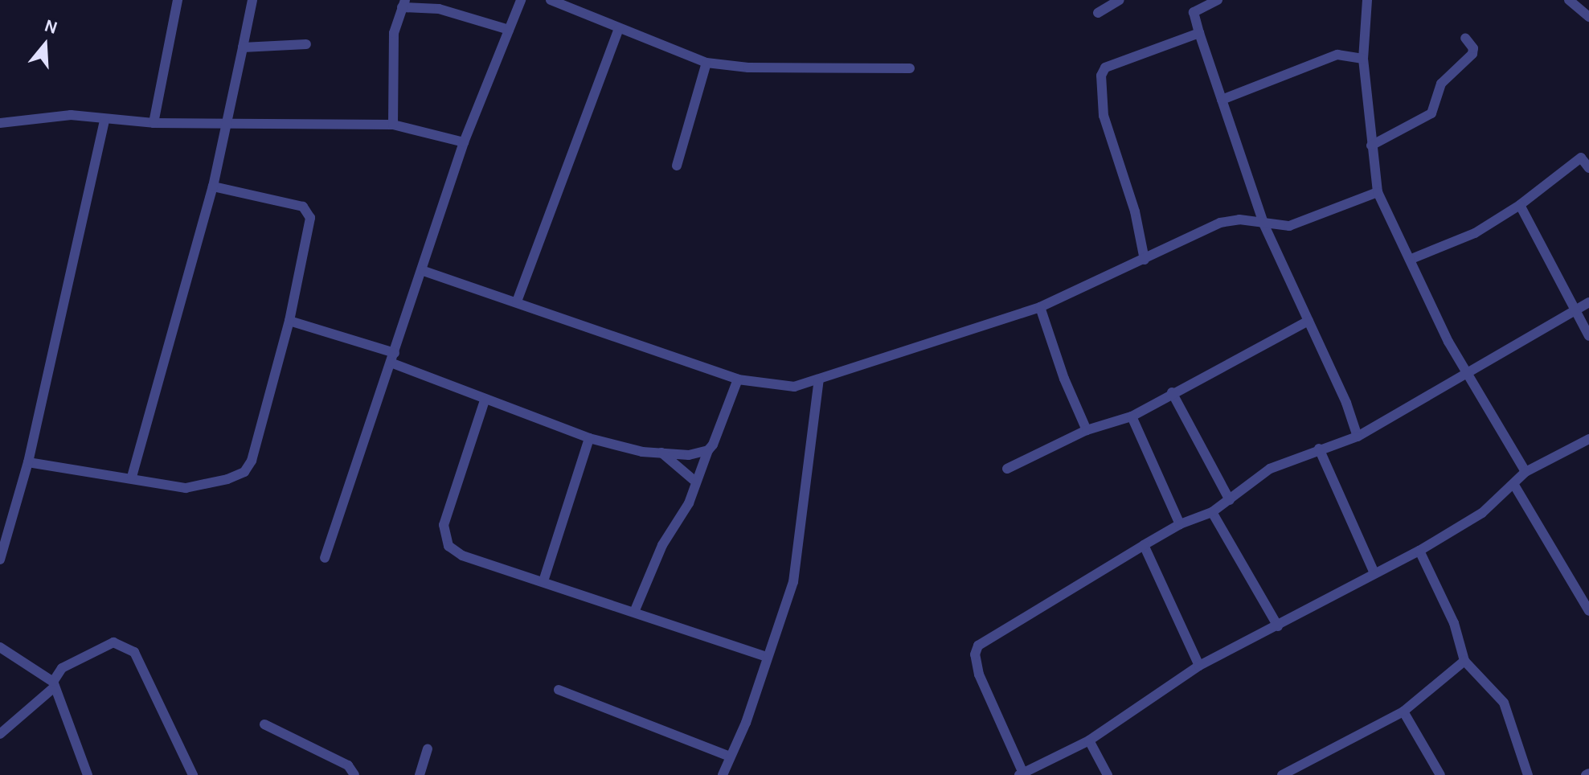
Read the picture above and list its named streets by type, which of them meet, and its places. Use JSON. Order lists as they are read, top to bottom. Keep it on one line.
{"north":"top"}
